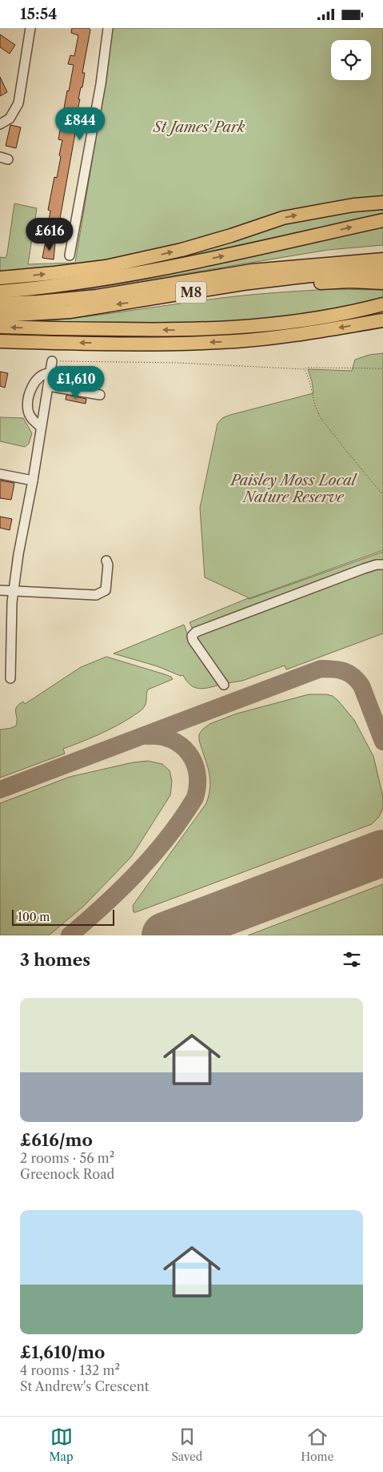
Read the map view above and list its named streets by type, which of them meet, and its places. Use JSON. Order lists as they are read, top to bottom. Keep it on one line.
{"streets":{"highway":["M8"]},"parks":["St James' Park","Paisley Moss Local Nature Reserve"],"scale_bar":"100 m","page":{"status":"15:54","price":["£844","£616","£1,610"],"scale":"100 m","heading":"3 homes","list":[{"name":"£616/mo","note":"2 rooms · 56 m² · Greenock Road"},{"name":"£1,610/mo","note":"4 rooms · 132 m² · St Andrew's Crescent"}],"tabs":["Map","Saved","Home"]}}
